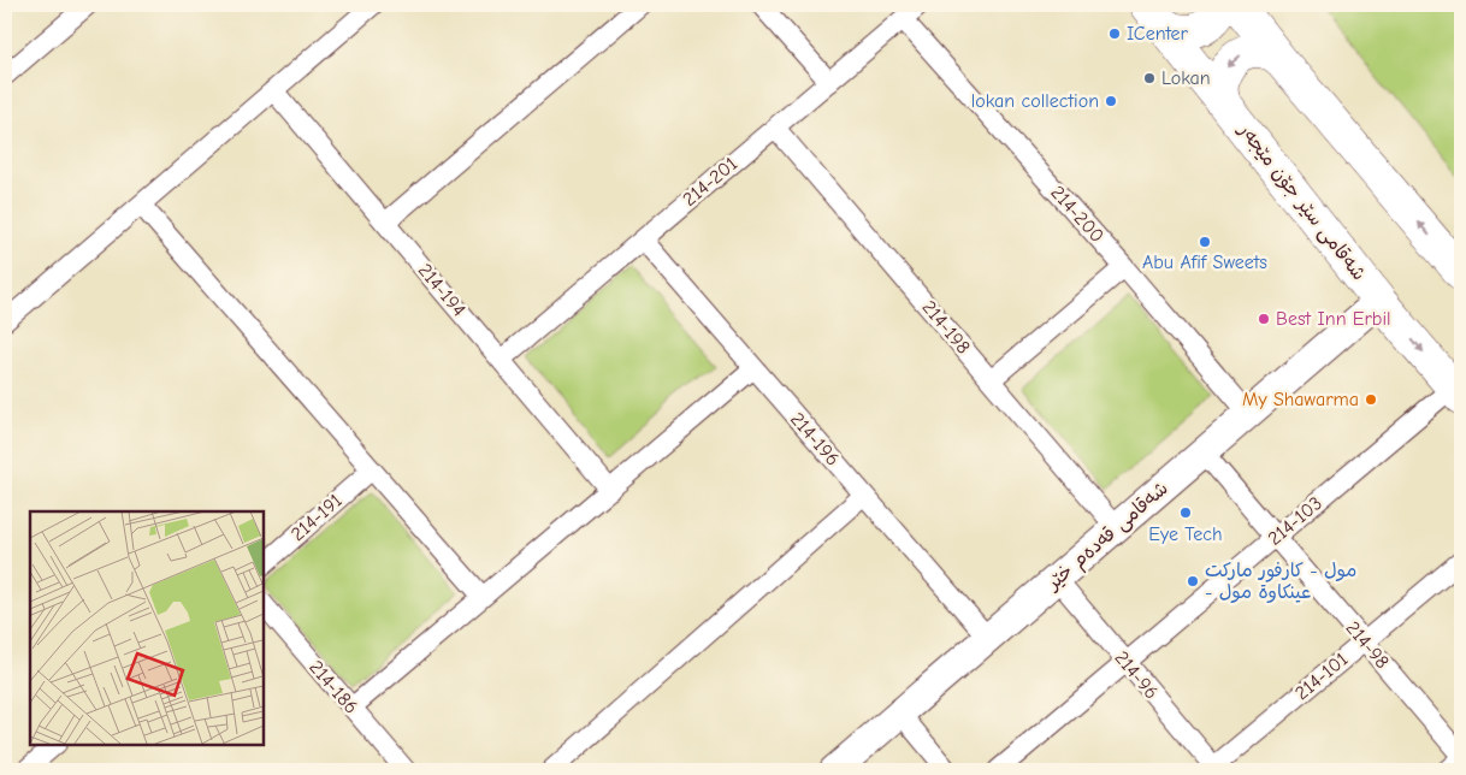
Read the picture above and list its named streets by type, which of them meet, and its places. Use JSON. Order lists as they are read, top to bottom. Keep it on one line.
{"streets":{"highway":["شەقامی سێر جۆن مێجەر"],"street":["214-201","214-200","214-194","214-198","214-196","214-191","214-103","شەقامی قەدەم خێر","214-98","214-96","214-101","214-186"]},"crossings":[["214-201","214-200"],["214-201","214-194"],["214-201","214-198"],["214-201","214-196"],["شەقامی سێر جۆن مێجەر","214-103"],["شەقامی سێر جۆن مێجەر","شەقامی قەدەم خێر"],["214-200","شەقامی قەدەم خێر"],["214-198","شەقامی قەدەم خێر"],["214-196","شەقامی قەدەم خێر"],["214-103","214-98"],["214-103","214-96"],["شەقامی قەدەم خێر","214-98"],["شەقامی قەدەم خێر","214-96"],["214-98","214-101"],["214-96","214-101"]],"places":["ICenter","Lokan","lokan collection","Abu Afif Sweets","Best Inn Erbil","My Shawarma","Eye Tech","مول - كارفور ماركت - عينكاوة مول"]}
